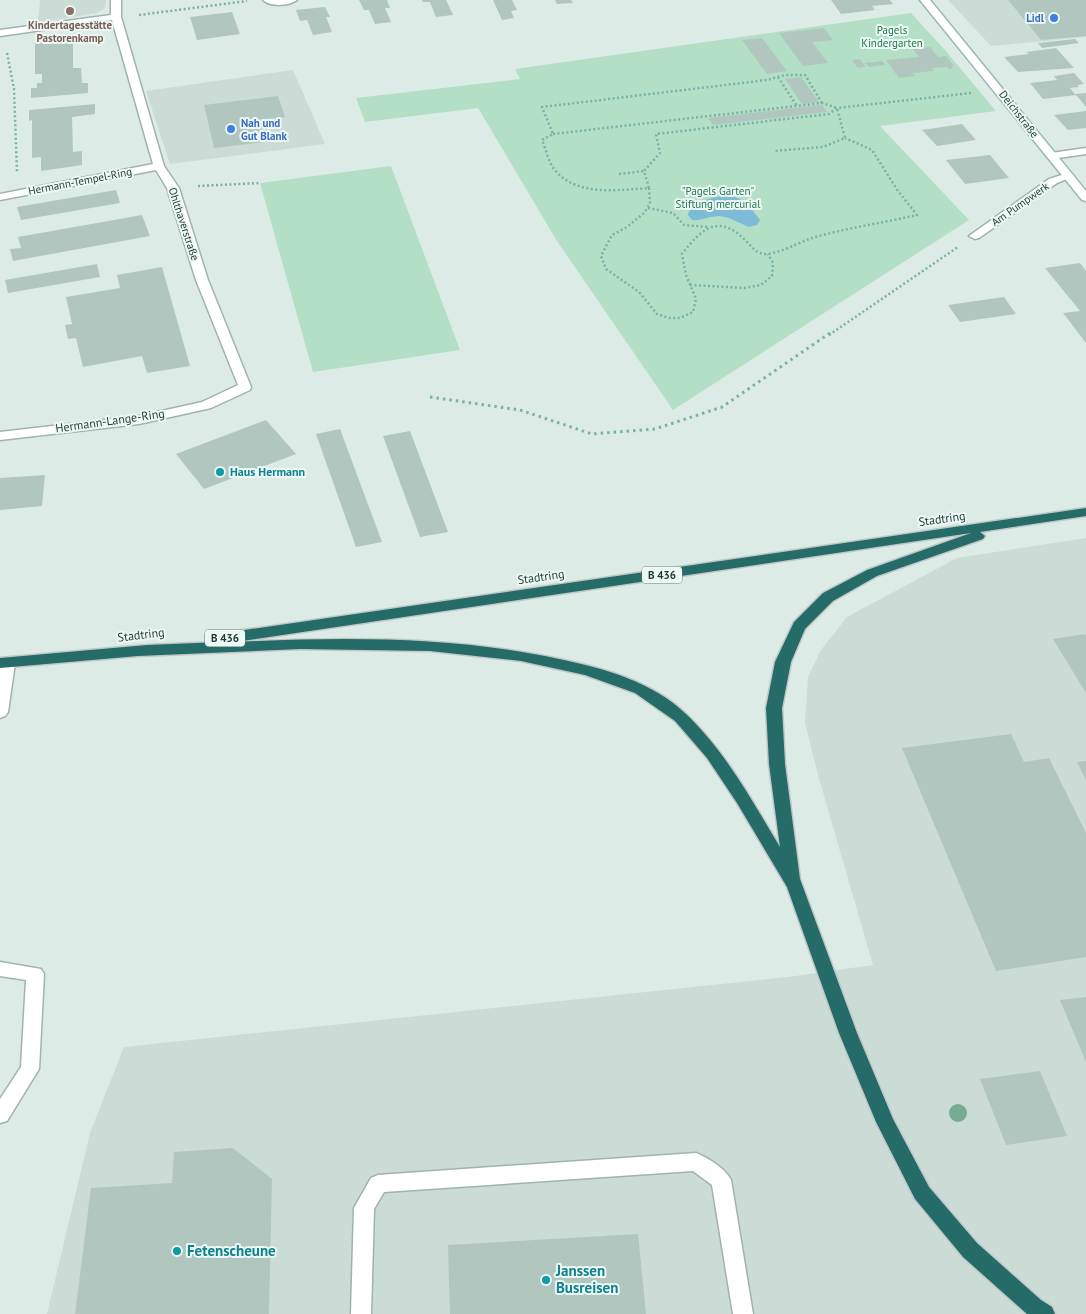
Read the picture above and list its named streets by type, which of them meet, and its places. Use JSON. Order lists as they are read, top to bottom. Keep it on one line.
{"streets":{"highway":["Stadtring","B 436"],"street":["Deichstraße","Hermann-Tempel-Ring","Am Pumpwerk","Ohlthaverstraße","Hermann-Lange-Ring"]},"crossings":[["Deichstraße","Am Pumpwerk"],["Hermann-Tempel-Ring","Ohlthaverstraße"],["Ohlthaverstraße","Hermann-Lange-Ring"]],"parks":["Pagels Kindergarten","\"Pagels Garten\" Stiftung mercurial"],"places":["Kindertagesstätte Pastorenkamp","Lidl","Nah und Gut Blank","Haus Hermann","Fetenscheune","Janssen Busreisen"]}
